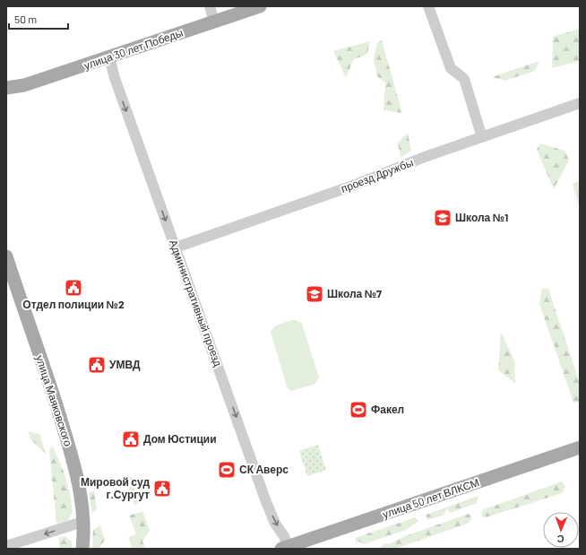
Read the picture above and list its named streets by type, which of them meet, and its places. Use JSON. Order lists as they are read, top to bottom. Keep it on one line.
{"streets":{"main road":["улица 30 лет Победы","улица Маяковского","улица 50 лет ВЛКСМ"],"street":["проезд Дружбы","Административный проезд"]},"crossings":[["улица 30 лет Победы","Административный проезд"],["проезд Дружбы","Административный проезд"],["Административный проезд","улица 50 лет ВЛКСМ"]],"one_way":["Административный проезд"],"places":{"school or university":["Школа №1","Школа №7"],"public building":["Отдел полиции №2","УМВД","Дом Юстиции","Мировой суд г.Сургут"],"sports":["Факел","СК Аверс"]},"scale_bar":"50 m","north":"bottom"}
